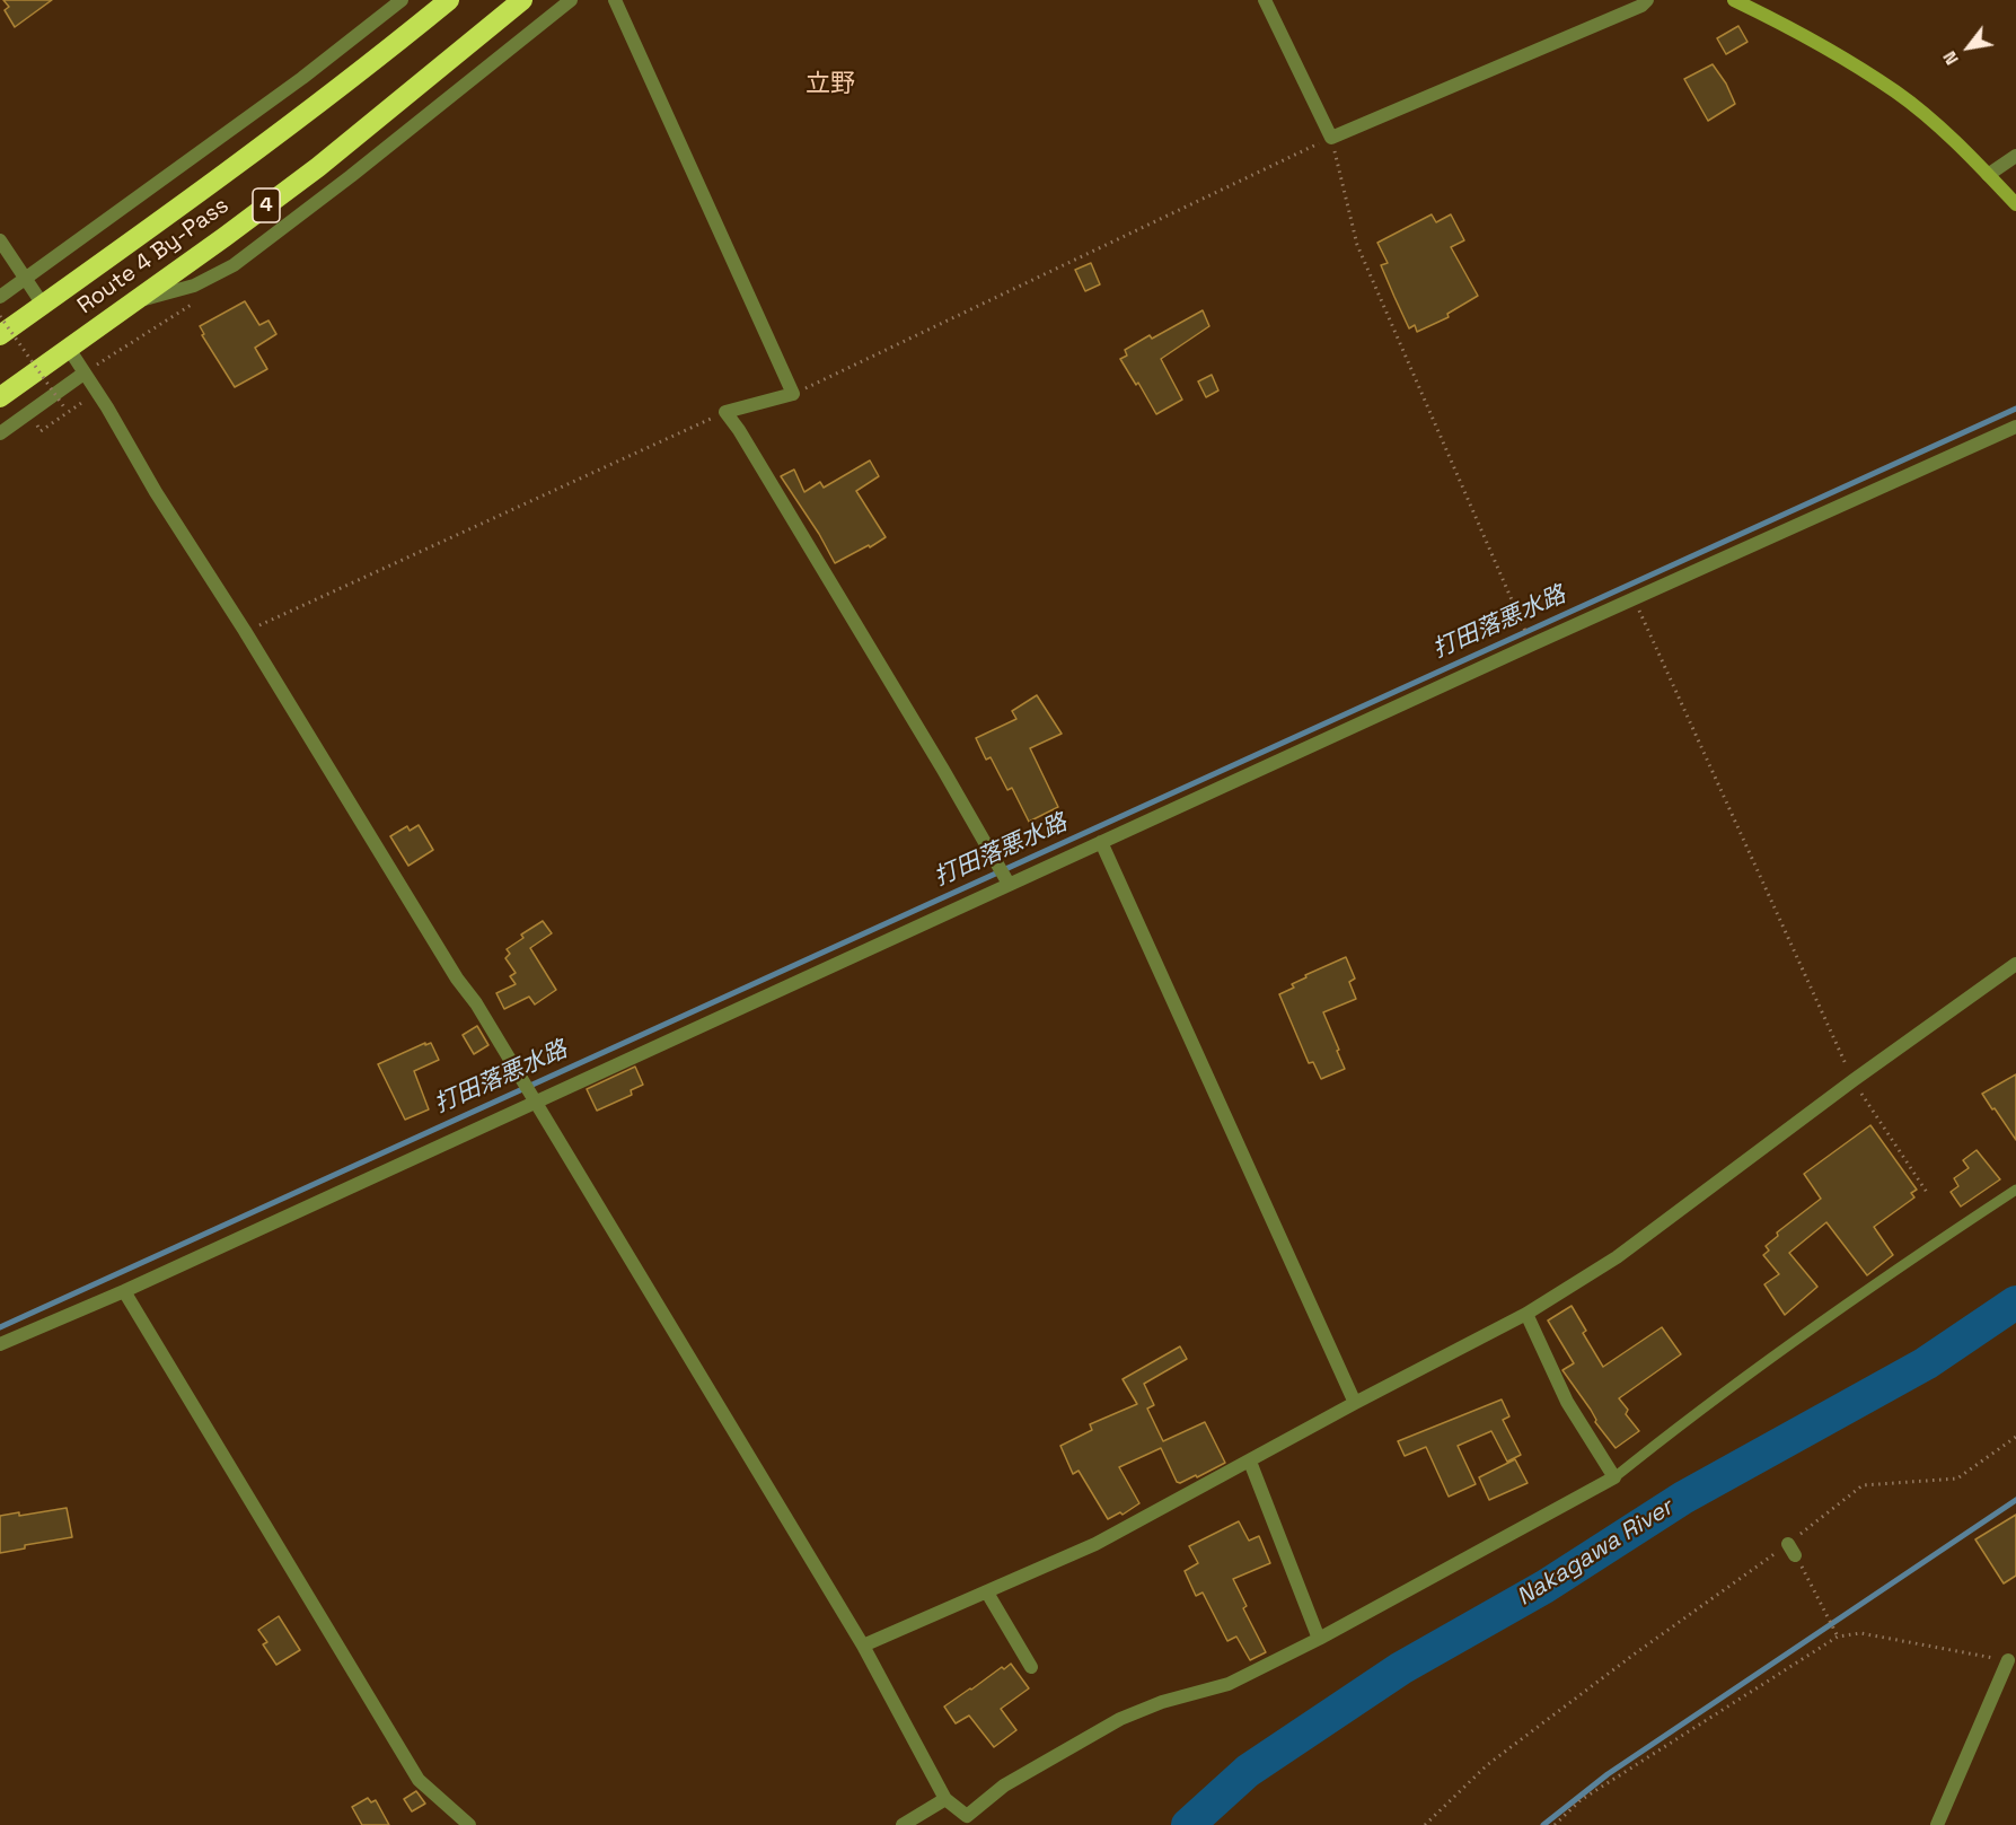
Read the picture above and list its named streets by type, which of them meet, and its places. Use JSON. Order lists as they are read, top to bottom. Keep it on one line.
{"streets":{"highway":["4","Route 4 By-Pass"]},"districts":["立野"],"water":["打田落悪水路","Nakagawa River"],"north":"bottom left"}
